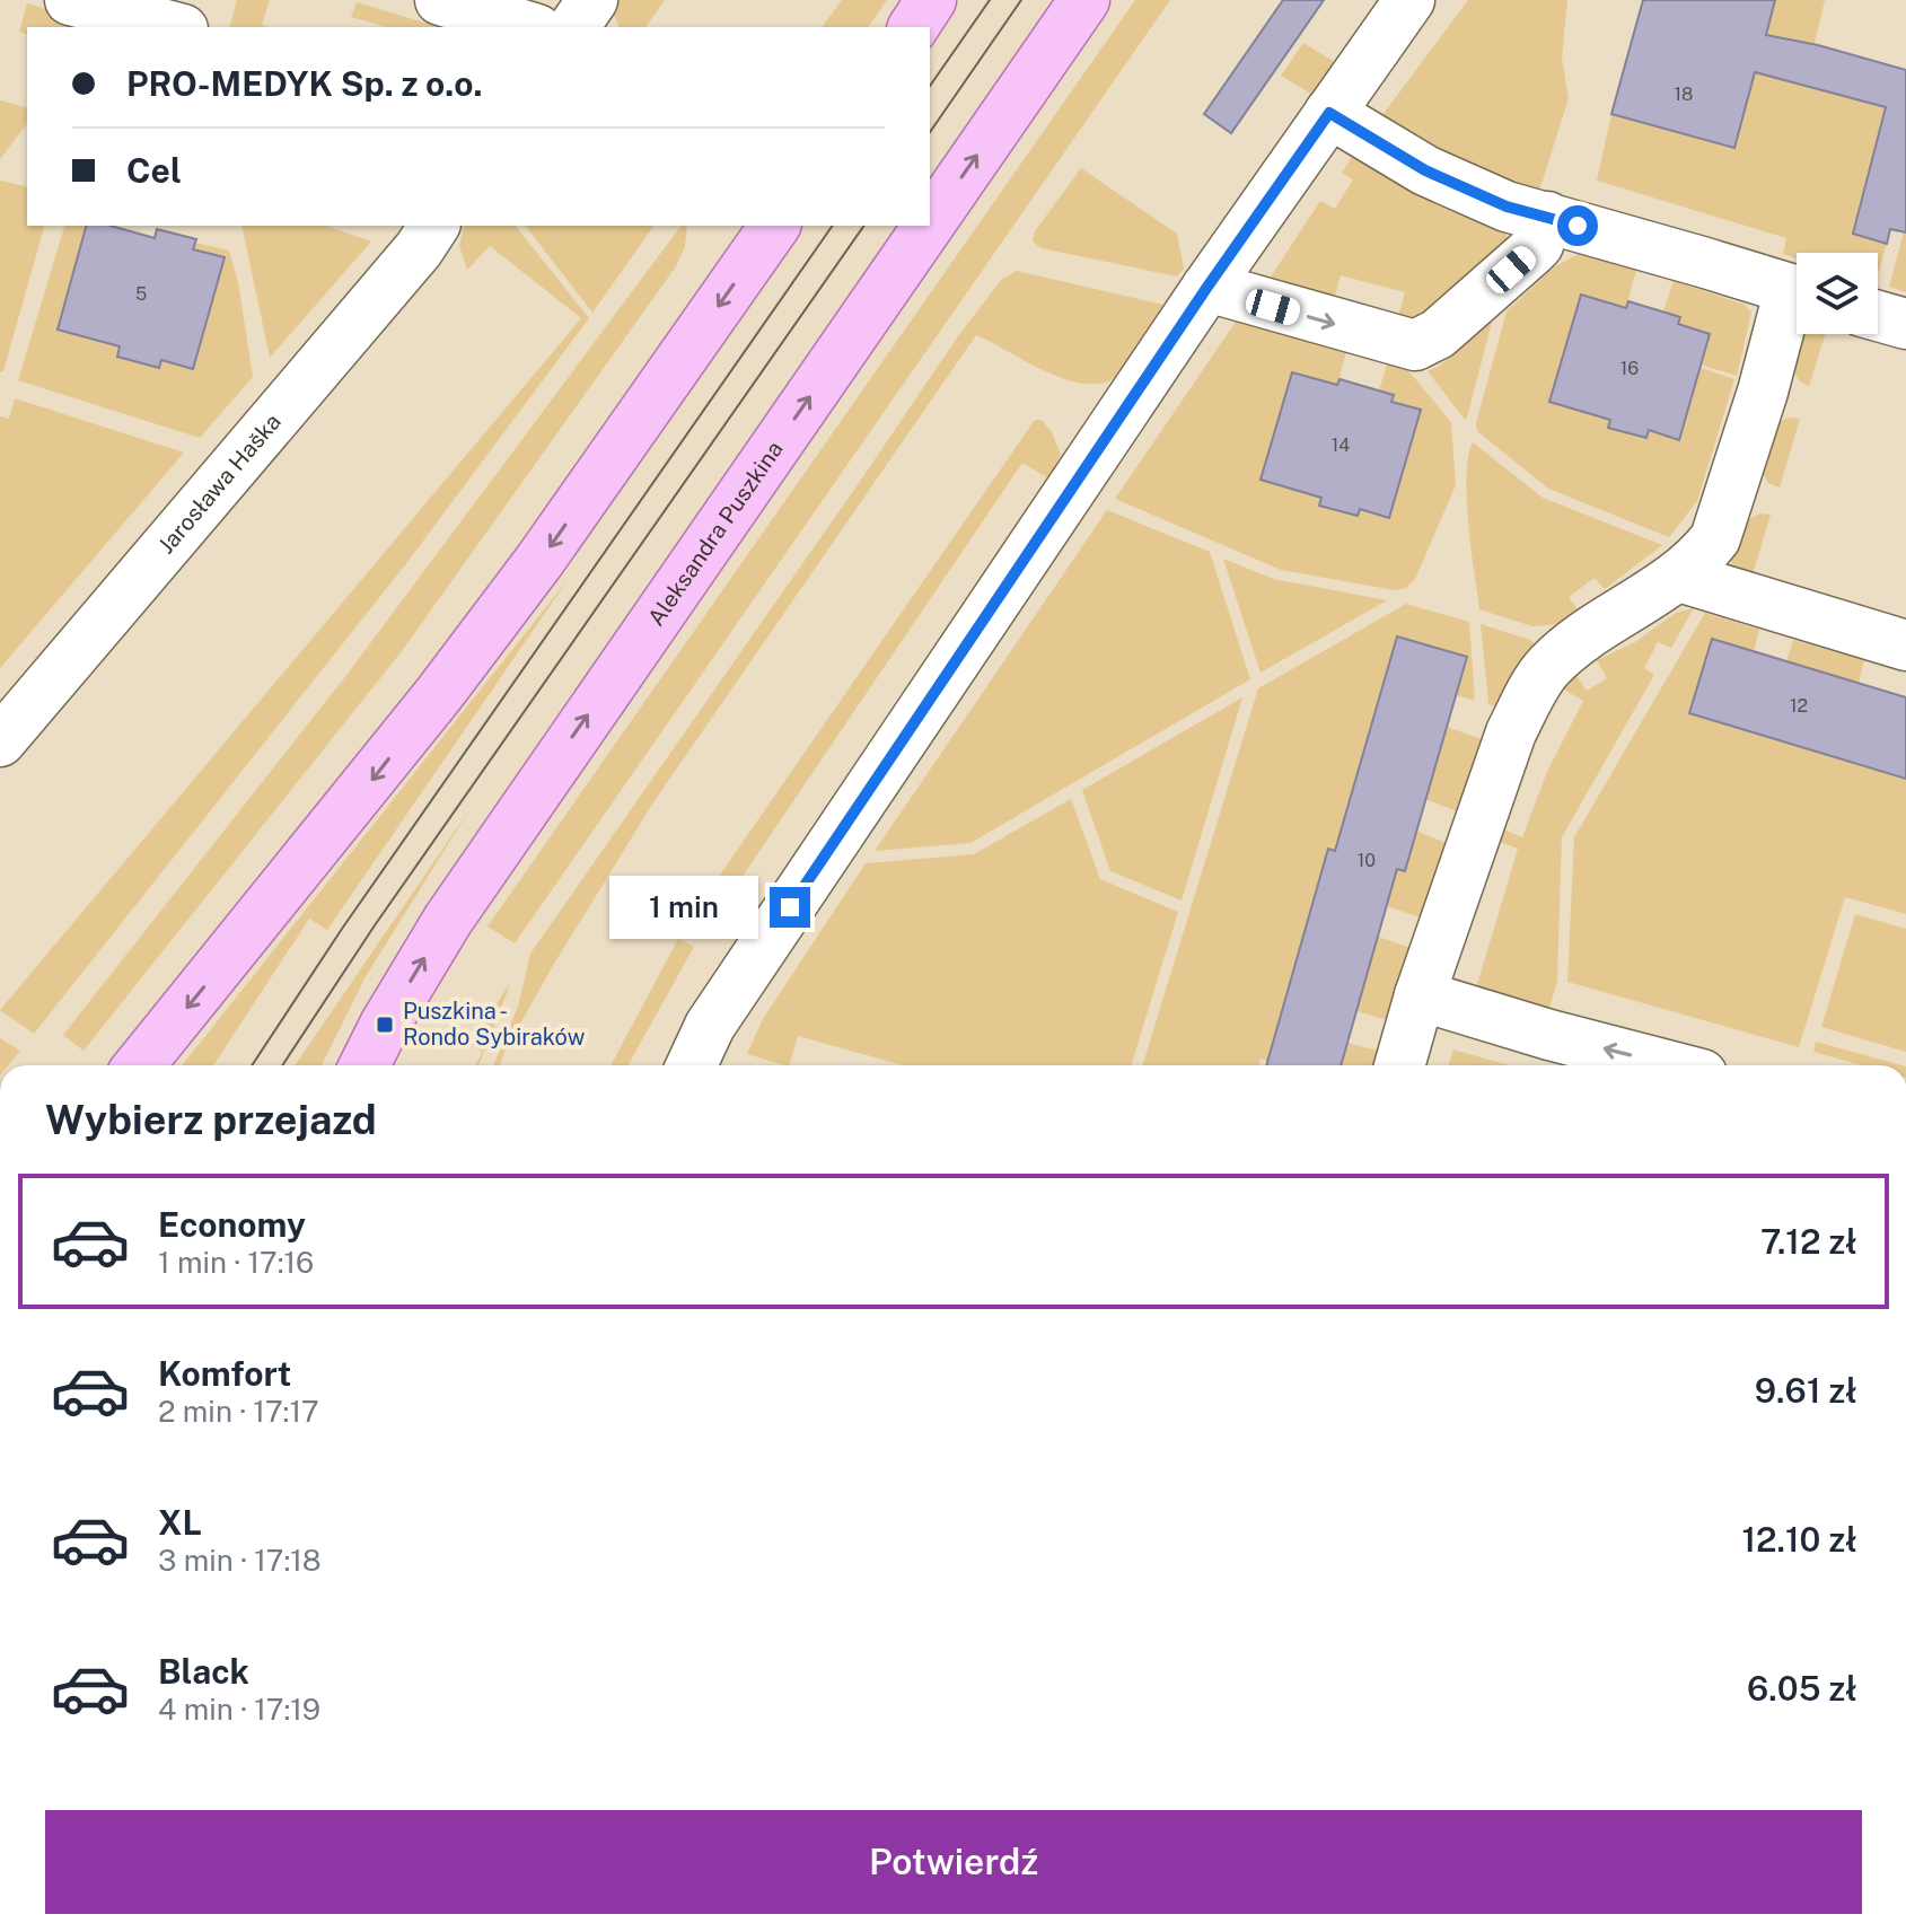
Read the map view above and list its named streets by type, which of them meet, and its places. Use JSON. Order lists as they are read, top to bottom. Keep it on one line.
{"streets":{"main road":["Aleksandra Puszkina"],"street":["Jarosława Haška"]},"places":{"transit":["Puszkina - Rondo Sybiraków"]},"house_numbers":["18","5","16","14","12","10"],"page":{"banner":["PRO-MEDYK Sp. z o.o.","Cel"],"bubble":"1 min","heading":"Wybierz przejazd","list":[{"name":"Economy","note":"1 min · 17:16","value":"7.12 zł"},{"name":"Komfort","note":"2 min · 17:17","value":"9.61 zł"},{"name":"XL","note":"3 min · 17:18","value":"12.10 zł"},{"name":"Black","note":"4 min · 17:19","value":"6.05 zł"}],"buttons":"Potwierdź"}}
